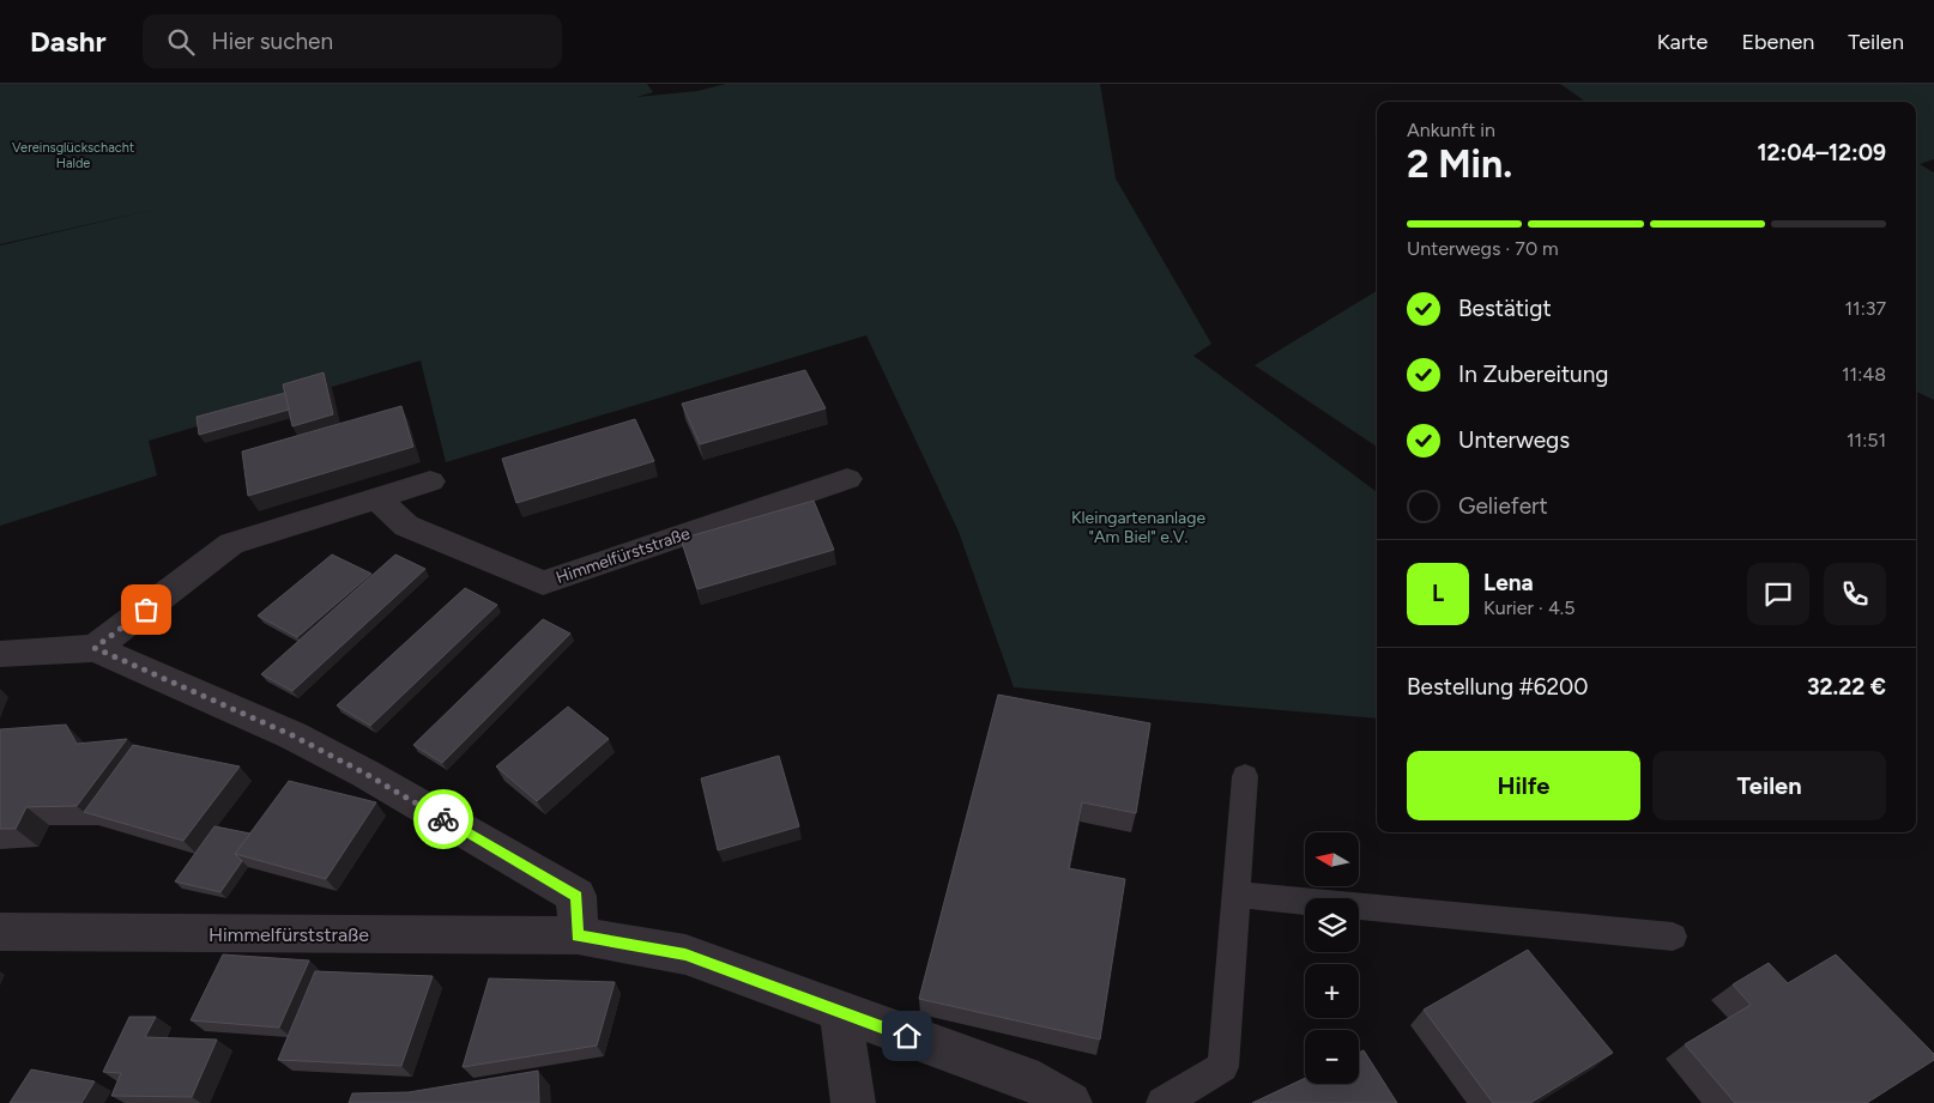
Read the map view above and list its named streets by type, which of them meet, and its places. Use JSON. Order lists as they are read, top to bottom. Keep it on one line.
{"streets":{"street":["Himmelfürststraße"]},"parks":["Vereinsglückschacht Halde","Kleingartenanlage \"Am Biel\" e.V."],"north":"left","page":{"header":"Dashr","search":"Hier suchen","nav":["Karte","Ebenen","Teilen"],"heading":["2 Min.","Ankunft in","12:04–12:09"],"panel":["Lena","Kurier · 4.5","Bestellung #6200","32.22 €"],"bar":"Unterwegs · 70 m","list":[["Bestätigt","11:37"],["In Zubereitung","11:48"],["Unterwegs","11:51"],"Geliefert"],"round":"L","buttons":["Hilfe","Teilen"],"map_buttons":["+","−"]}}
